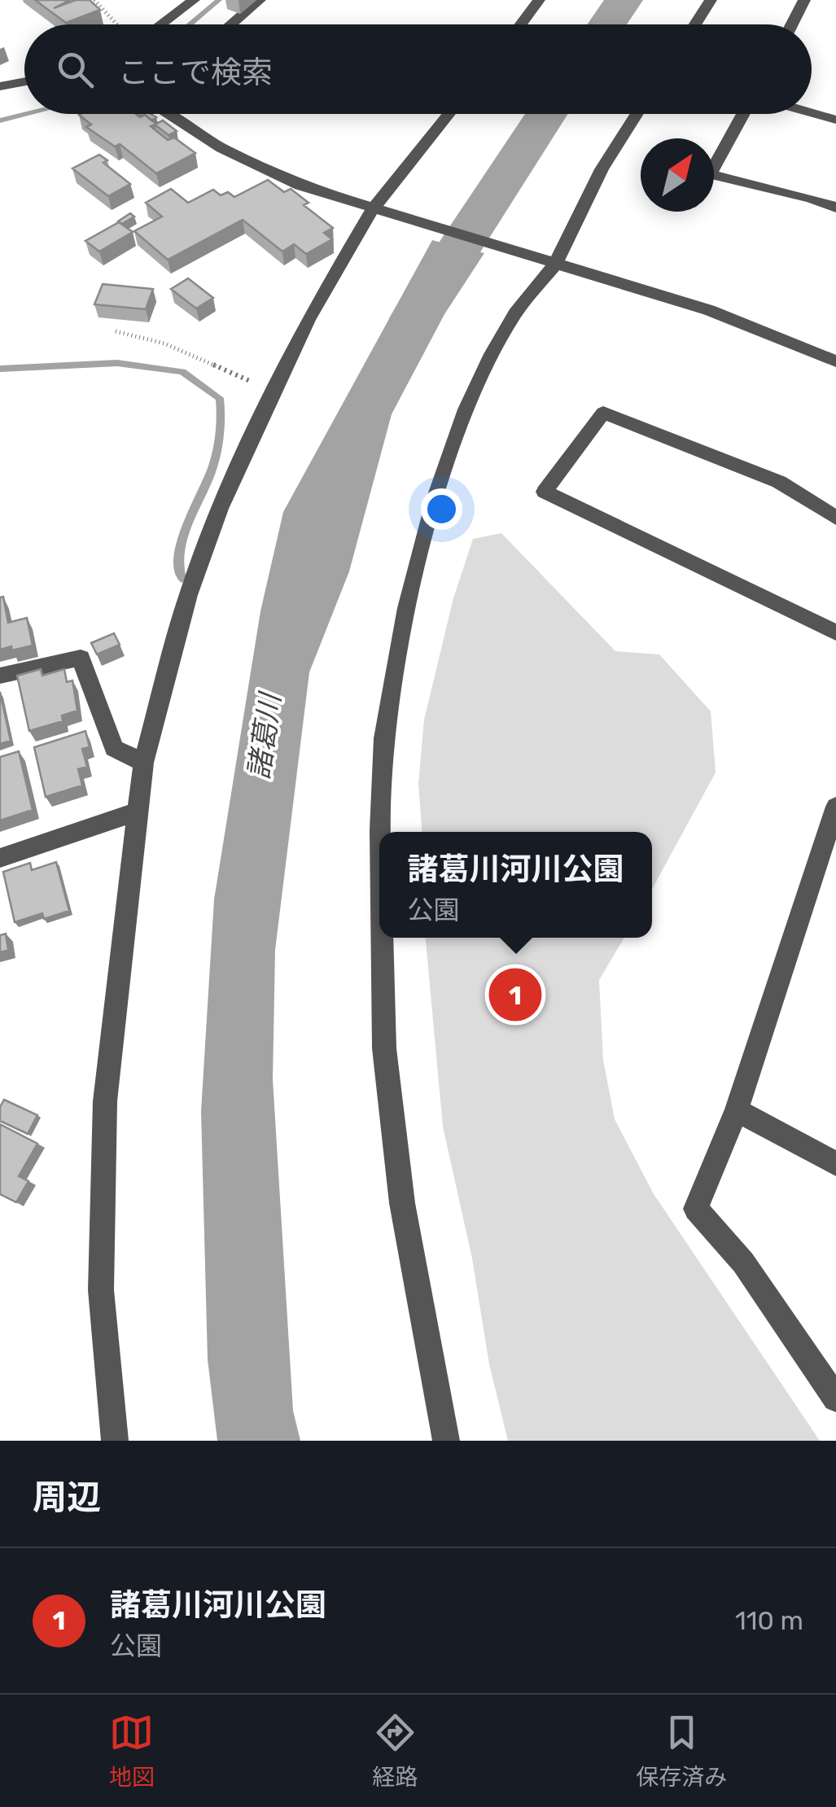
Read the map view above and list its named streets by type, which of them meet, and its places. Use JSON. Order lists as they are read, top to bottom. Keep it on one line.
{"water":["諸葛川"],"north":"top right","page":{"search":"ここで検索","popup":["諸葛川河川公園","公園"],"pins":"1","heading":"周辺","list":[{"mark":"1","name":"諸葛川河川公園","note":"公園","value":"110 m"}],"nav":["地図","経路","保存済み"]}}
